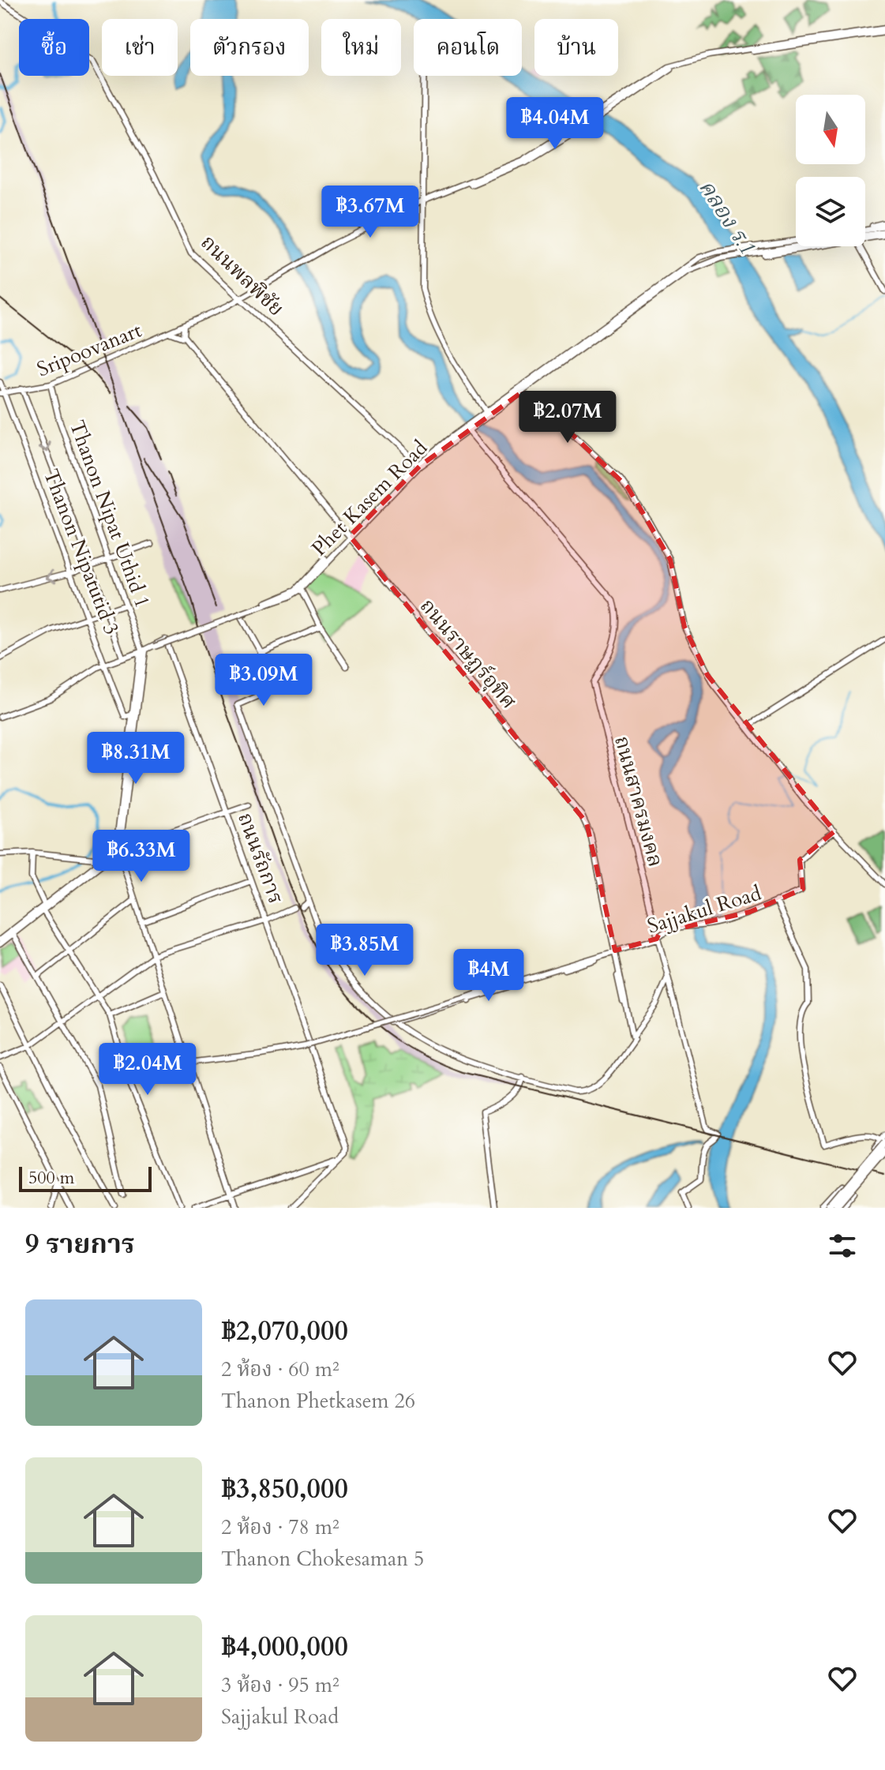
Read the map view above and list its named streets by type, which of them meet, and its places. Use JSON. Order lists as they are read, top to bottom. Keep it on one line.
{"streets":{"street":["ถนนพลพิชัย","Sripoovanart","Phet Kasem Road","Thanon Nipat Uthid 1","Thanon Nipatutid 3","ถนนราษฏร์อุทิศ","ถนนสาครมงคล","ถนนรัถการ","Sajjakul Road"]},"crossings":[["ถนนพลพิชัย","Sripoovanart"],["ถนนพลพิชัย","Phet Kasem Road"],["Sripoovanart","Thanon Nipat Uthid 1"],["Sripoovanart","Thanon Nipatutid 3"],["Phet Kasem Road","Thanon Nipat Uthid 1"],["Phet Kasem Road","ถนนสาครมงคล"],["ถนนราษฏร์อุทิศ","Sajjakul Road"],["ถนนสาครมงคล","Sajjakul Road"]],"water":["คลอง ร.1"],"scale_bar":"500 m","north":"bottom","page":{"chip":["ซื้อ","เช่า","ตัวกรอง","ใหม่","คอนโด","บ้าน"],"price":["฿4.04M","฿3.67M","฿2.07M","฿3.09M","฿8.31M","฿6.33M","฿3.85M","฿4M","฿2.04M"],"scale":"500 m","heading":"9 รายการ","list":[{"name":"฿2,070,000","note":"2 ห้อง · 60 m² · Thanon Phetkasem 26"},{"name":"฿3,850,000","note":"2 ห้อง · 78 m² · Thanon Chokesaman 5"},{"name":"฿4,000,000","note":"3 ห้อง · 95 m² · Sajjakul Road"}]}}
